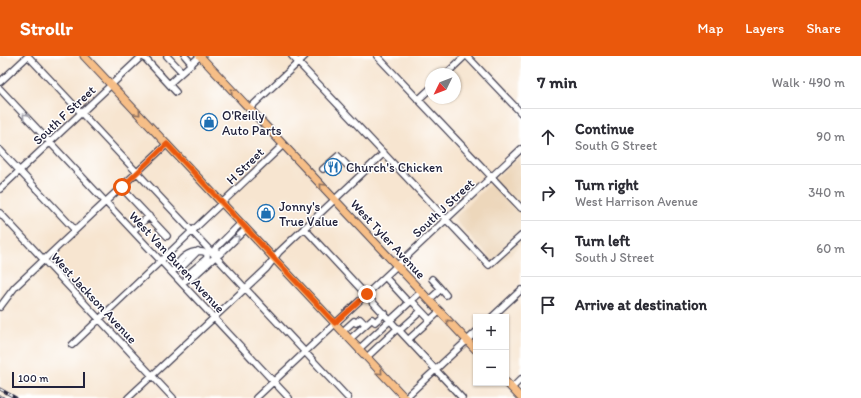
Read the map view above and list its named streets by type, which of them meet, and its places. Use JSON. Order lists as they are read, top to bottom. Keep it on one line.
{"streets":{"main road":["West Tyler Avenue"],"street":["South F Street","H Street","South J Street","West Van Buren Avenue","West Jackson Avenue"]},"crossings":[["South F Street","West Van Buren Avenue"],["H Street","West Tyler Avenue"],["H Street","West Van Buren Avenue"],["H Street","West Jackson Avenue"],["South J Street","West Tyler Avenue"],["South J Street","West Van Buren Avenue"]],"one_way":["West Tyler Avenue"],"places":{"shop":["O'Reilly Auto Parts","Jonny's True Value"],"restaurant":["Church's Chicken"]},"scale_bar":"100 m","north":"bottom left","page":{"header":"Strollr","nav":["Map","Layers","Share"],"heading":["7 min","Walk · 490 m"],"list":[["Continue","South G Street","90 m"],["Turn right","West Harrison Avenue","340 m"],["Turn left","South J Street","60 m"],"Arrive at destination"],"map_buttons":["+","−"],"scale":"100 m"}}
